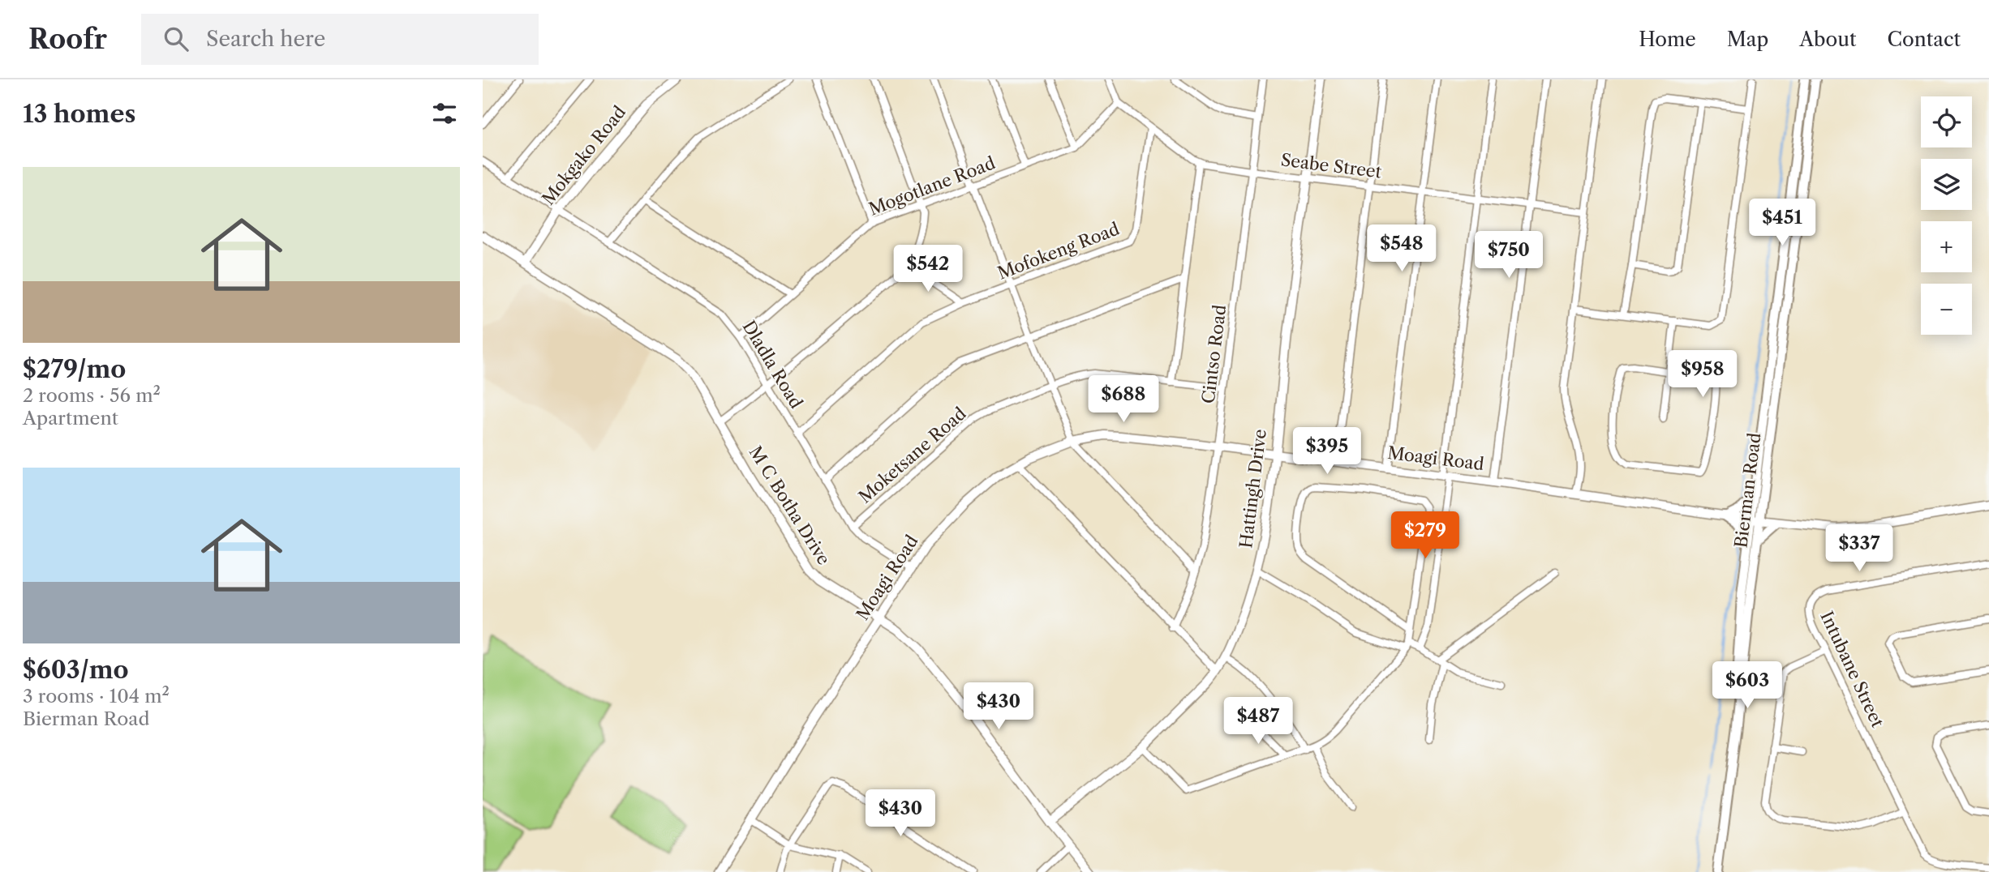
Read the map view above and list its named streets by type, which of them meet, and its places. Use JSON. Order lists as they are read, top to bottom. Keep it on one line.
{"streets":{"main road":["Bierman Road"],"street":["Mokgako Road","Seabe Street","Mogotlane Road","Mofokeng Road","Cintso Road","Dladla Road","Moketsane Road","Moagi Road","Hattingh Drive","M C Botha Drive","Intubane Street"]},"crossings":[["Mokgako Road","Dladla Road"],["Mokgako Road","M C Botha Drive"],["Seabe Street","Mogotlane Road"],["Seabe Street","Mofokeng Road"],["Seabe Street","Cintso Road"],["Seabe Street","Hattingh Drive"],["Mogotlane Road","Dladla Road"],["Mofokeng Road","Dladla Road"],["Cintso Road","Moketsane Road"],["Cintso Road","Moagi Road"],["Dladla Road","Moketsane Road"],["Dladla Road","Moagi Road"],["Moagi Road","Hattingh Drive"],["Moagi Road","Bierman Road"],["Moagi Road","M C Botha Drive"],["Hattingh Drive","M C Botha Drive"]],"page":{"header":"Roofr","search":"Search here","nav":["Home","Map","About","Contact"],"heading":"13 homes","map_buttons":["+","−"],"list":[{"name":"$279/mo","note":"2 rooms · 56 m² · Apartment"},{"name":"$603/mo","note":"3 rooms · 104 m² · Bierman Road"}],"price":["$451","$548","$750","$542","$958","$688","$395","$279","$337","$603","$430","$487","$430"]}}
